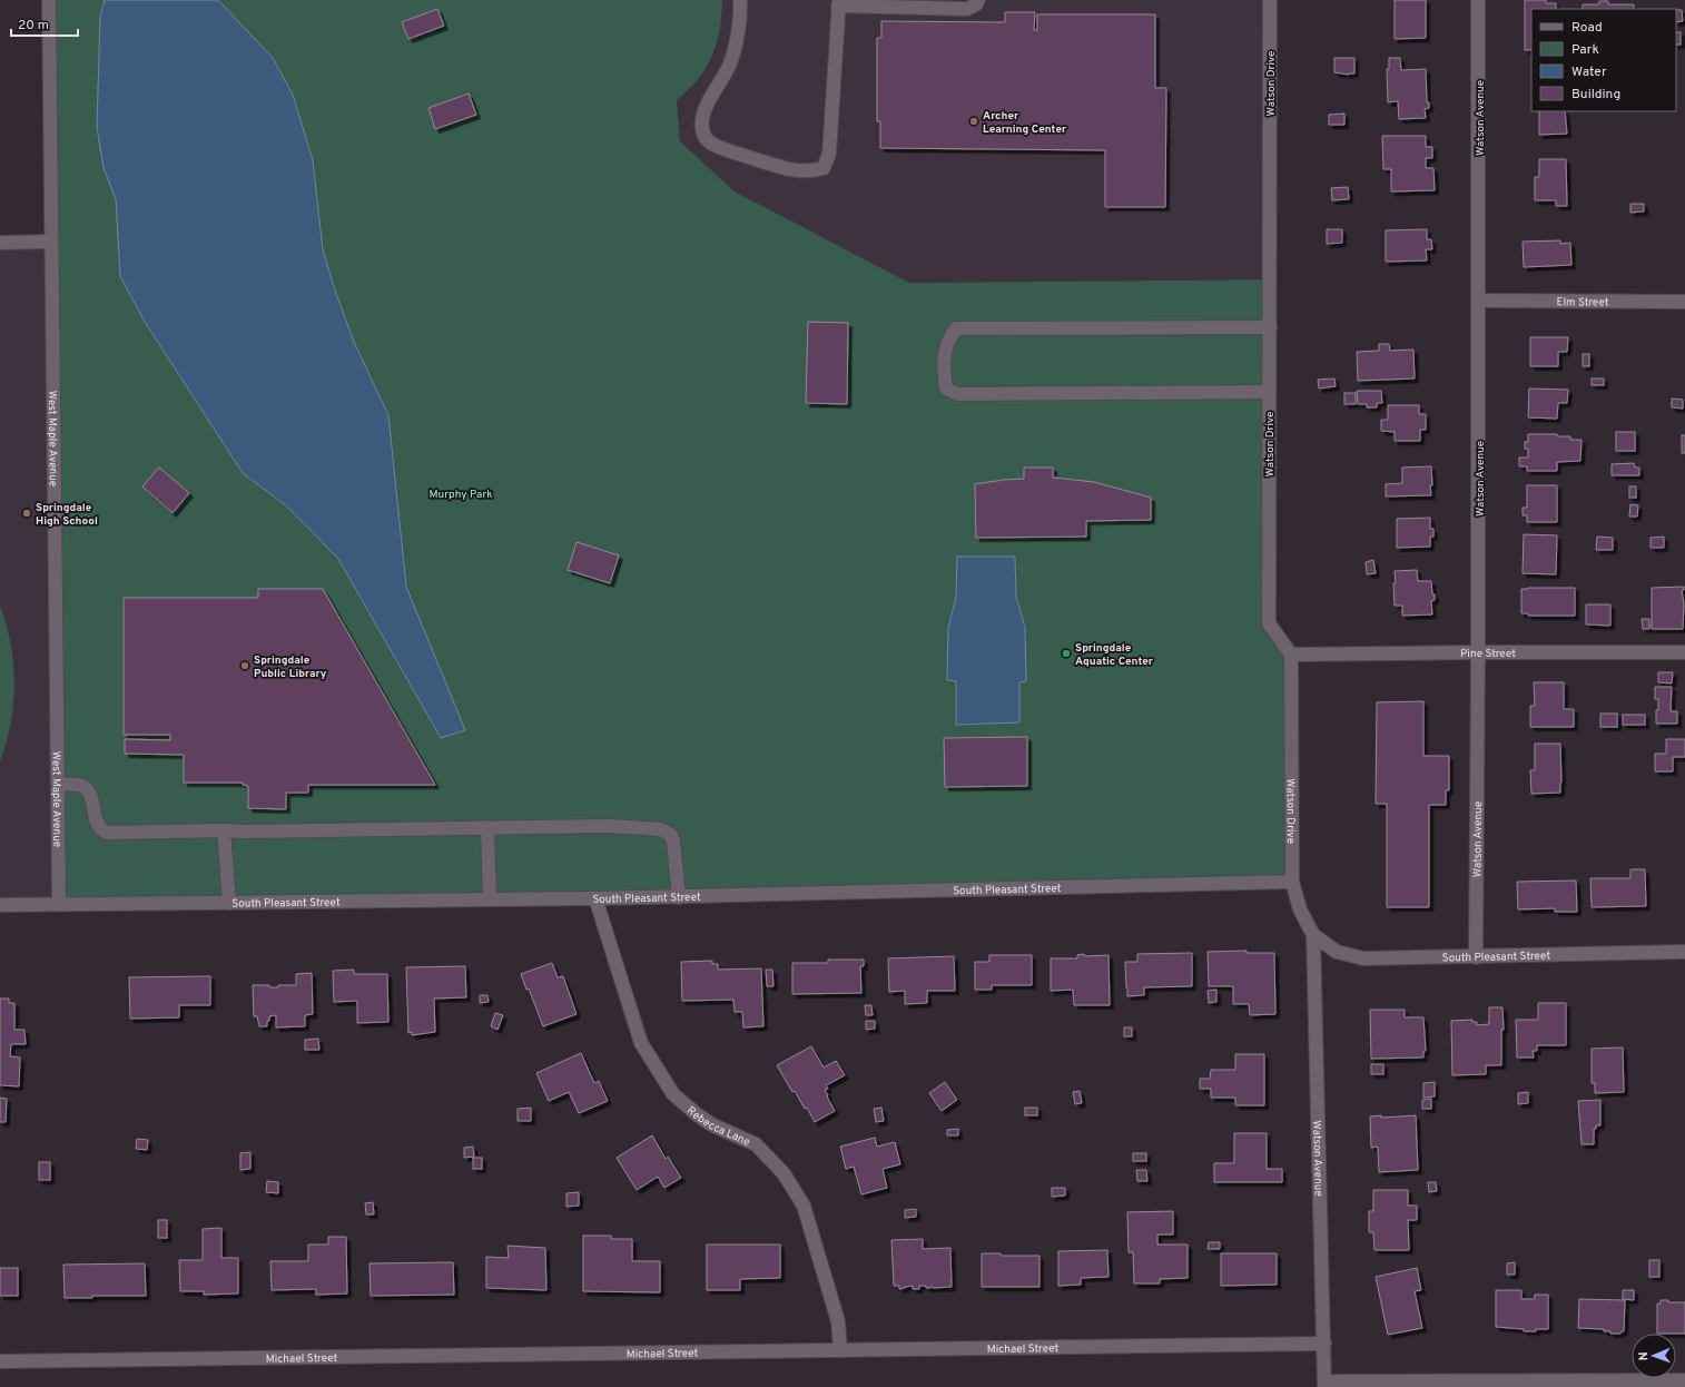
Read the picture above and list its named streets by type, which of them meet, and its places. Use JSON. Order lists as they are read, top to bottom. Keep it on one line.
{"streets":{"street":["Watson Drive","Watson Avenue","Elm Street","West Maple Avenue","Pine Street","South Pleasant Street","Rebecca Lane","Michael Street"]},"crossings":[["Watson Drive","Watson Avenue"],["Watson Drive","Pine Street"],["Watson Drive","South Pleasant Street"],["Watson Avenue","Elm Street"],["Watson Avenue","Pine Street"],["Watson Avenue","South Pleasant Street"],["Watson Avenue","Michael Street"],["West Maple Avenue","South Pleasant Street"],["South Pleasant Street","Rebecca Lane"],["Rebecca Lane","Michael Street"]],"parks":["Murphy Park"],"places":["Archer Learning Center","Springdale High School","Springdale Aquatic Center","Springdale Public Library"],"legend":["Road","Park","Water","Building"],"scale_bar":"20 m","north":"left"}
